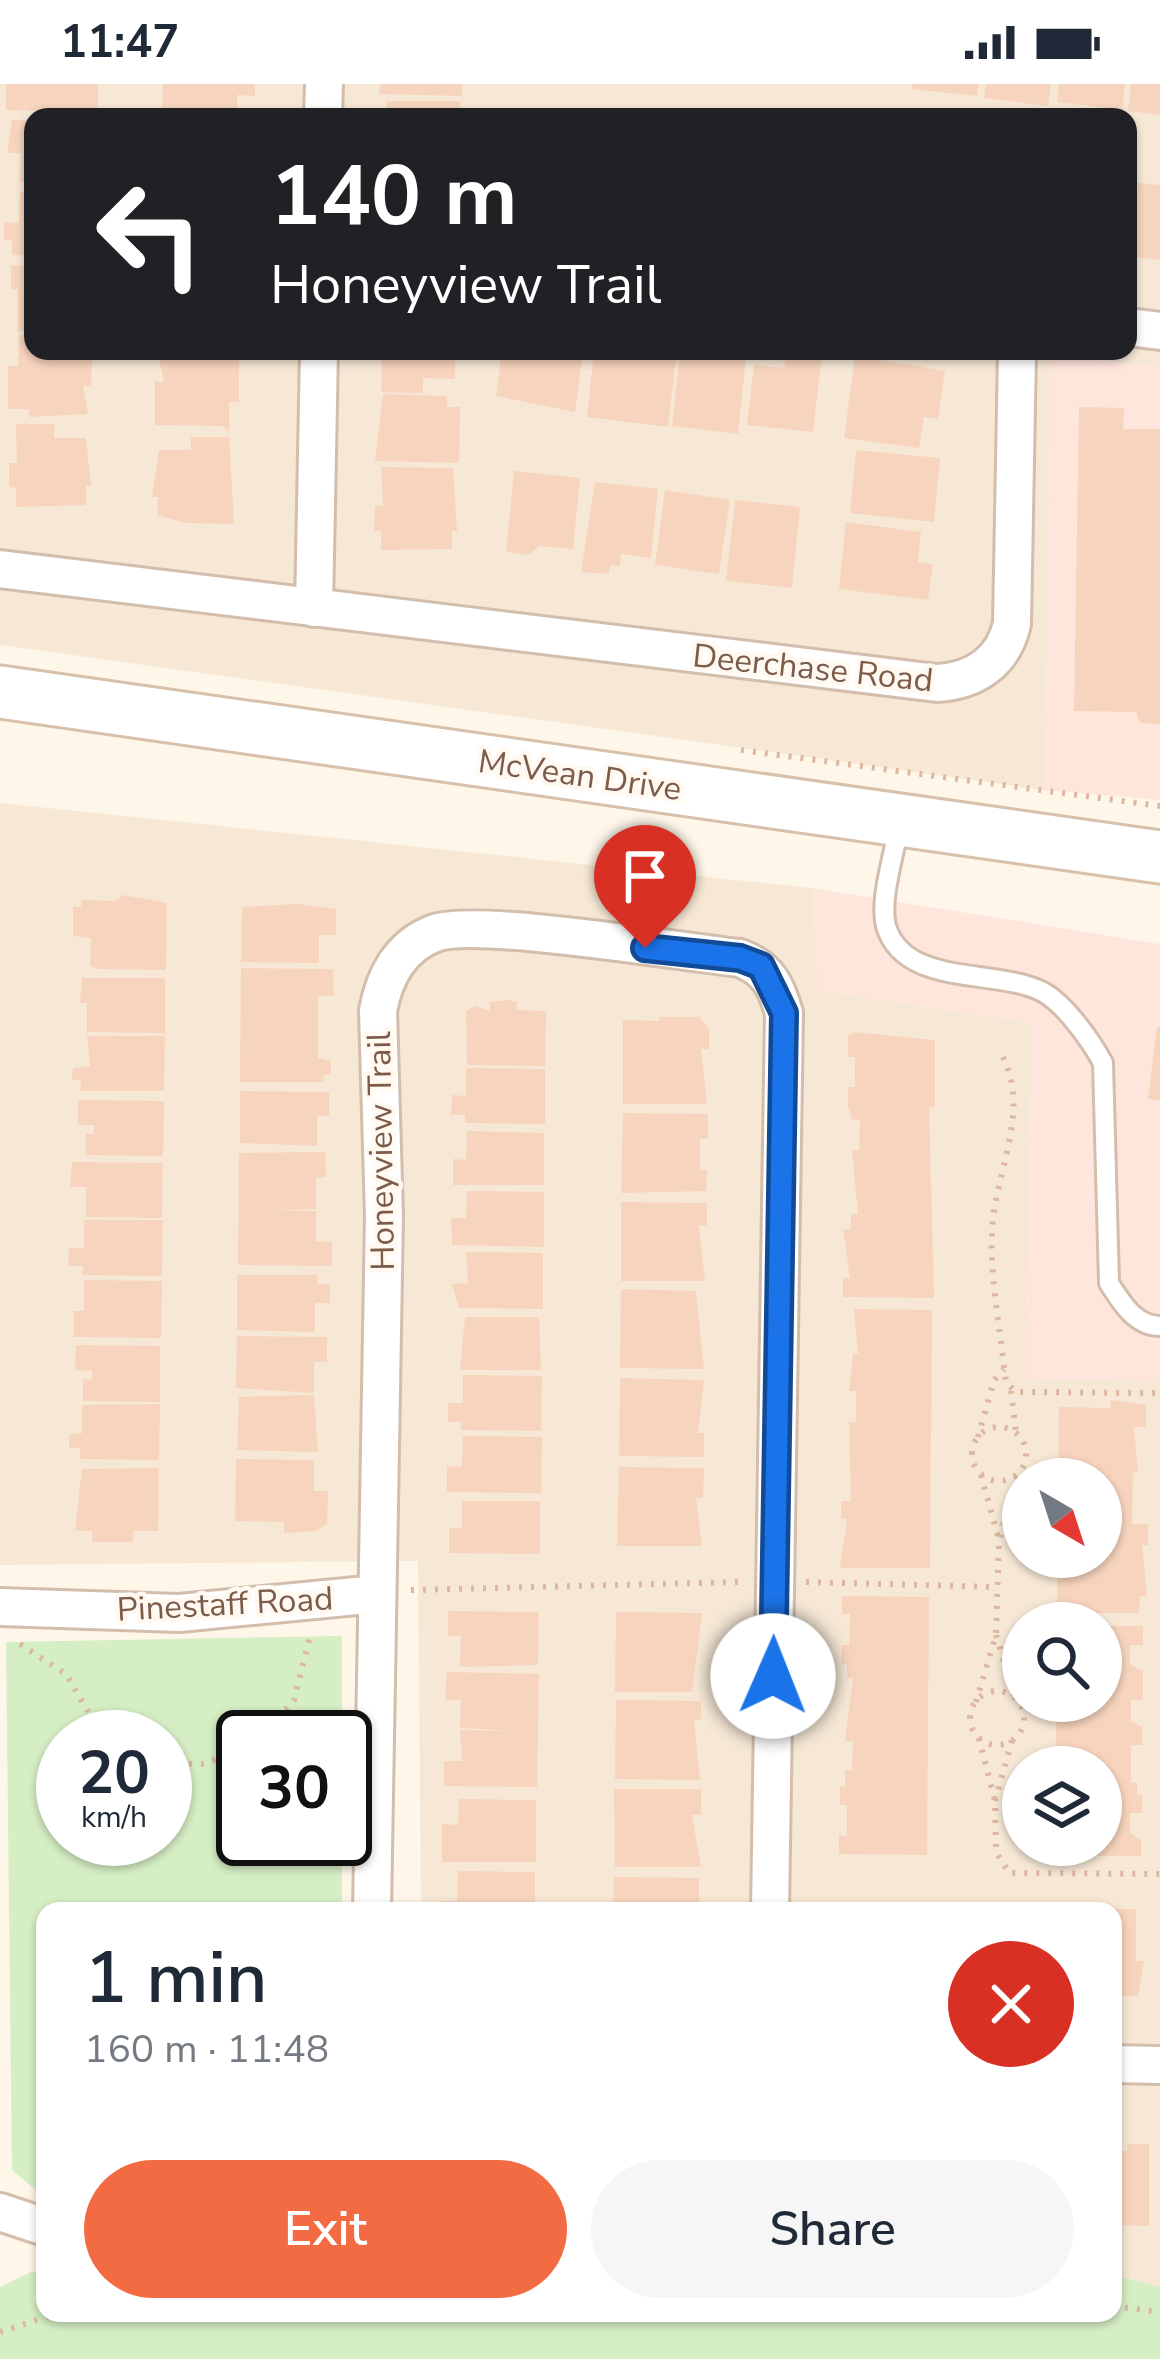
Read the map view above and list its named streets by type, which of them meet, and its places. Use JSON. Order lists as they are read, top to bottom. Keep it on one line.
{"streets":{"main road":["McVean Drive"],"street":["Deerchase Road","Honeyview Trail","Pinestaff Road"]},"crossings":[["Honeyview Trail","Pinestaff Road"]],"north":"bottom right","page":{"status":"11:47","turn":["140 m","Honeyview Trail"],"speed":"20 km/h","limit":"30","heading":["1 min","160 m · 11:48"],"buttons":["Exit","Share"]}}
